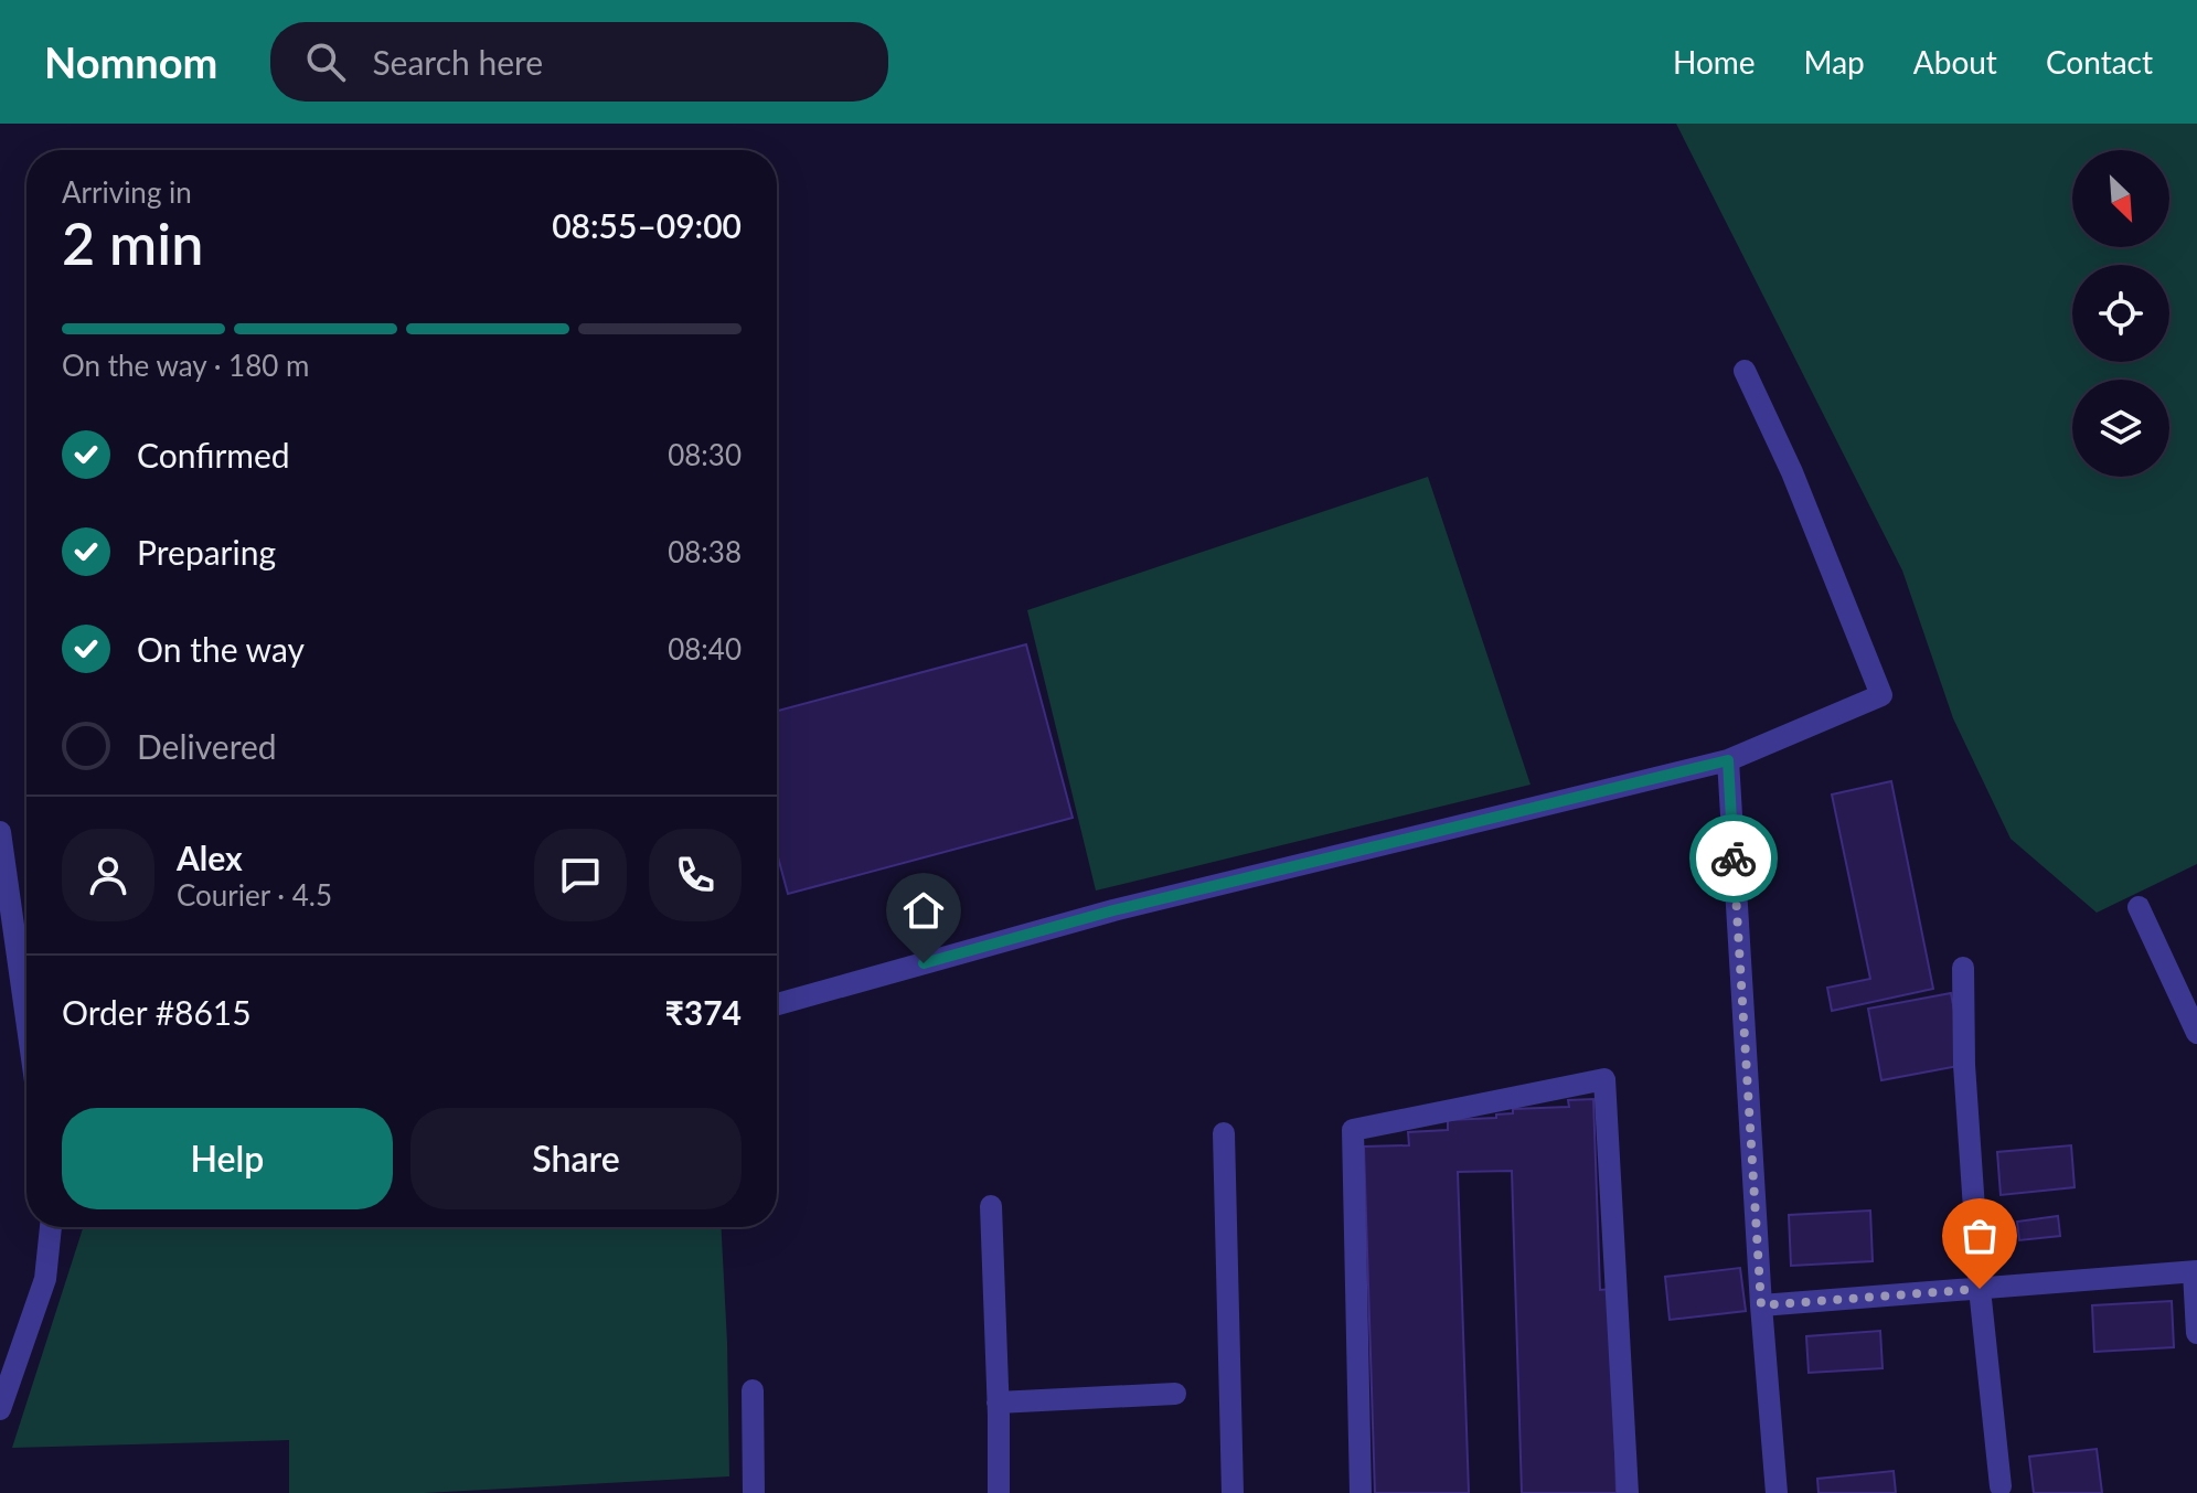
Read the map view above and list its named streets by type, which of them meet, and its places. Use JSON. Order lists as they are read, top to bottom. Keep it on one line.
{"north":"bottom right","page":{"header":"Nomnom","search":"Search here","nav":["Home","Map","About","Contact"],"heading":["2 min","Arriving in","08:55–09:00"],"panel":["Alex","Courier · 4.5","Order #8615","₹374"],"bar":"On the way · 180 m","list":[["Confirmed","08:30"],["Preparing","08:38"],["On the way","08:40"],"Delivered"],"buttons":["Help","Share"]}}
